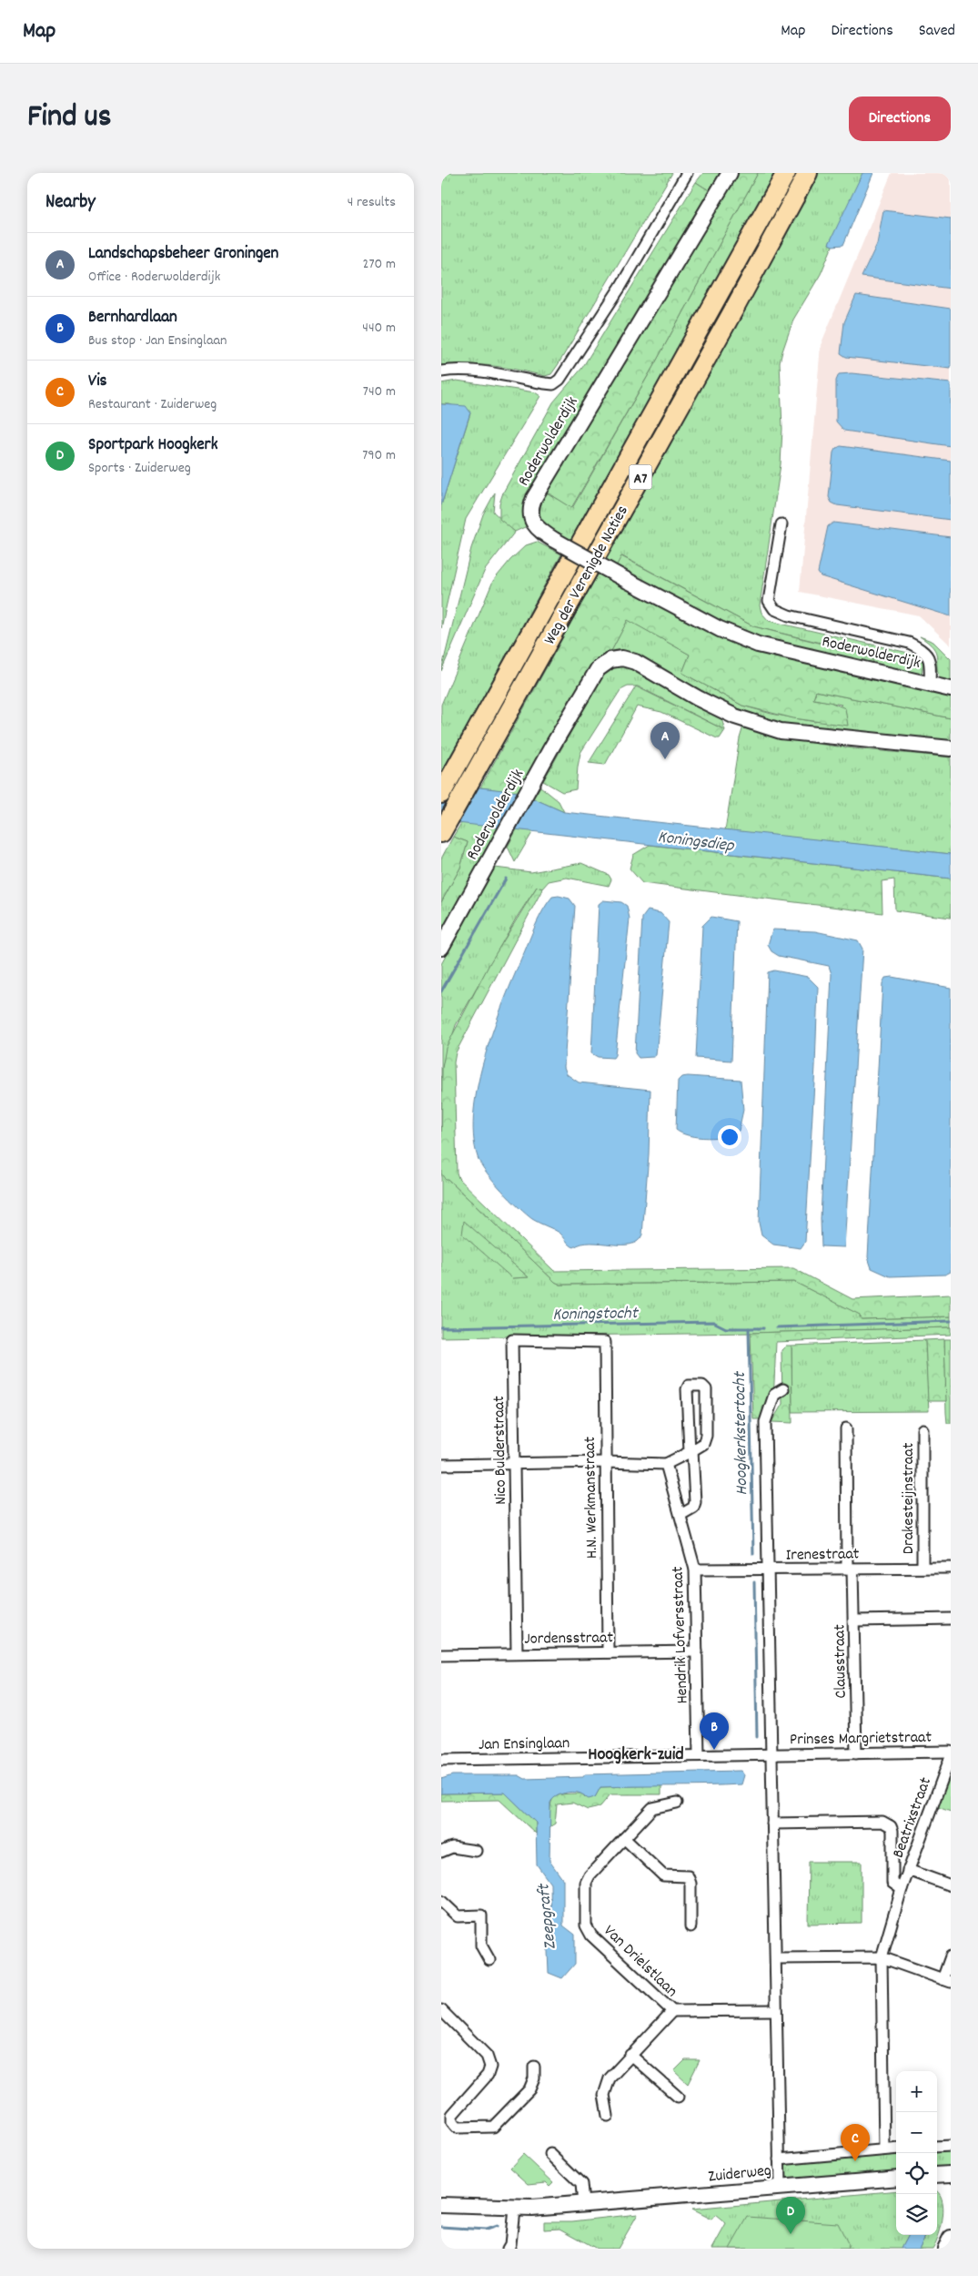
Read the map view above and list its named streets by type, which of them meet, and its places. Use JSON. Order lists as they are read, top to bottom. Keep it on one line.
{"streets":{"highway":["A7","Weg der Verenigde Naties"],"street":["Roderwolderdijk","Nico Bulderstraat","H.N. Werkmanstraat","Drakesteijnstraat","Irenestraat","Hendrik Lofversstraat","Jordensstraat","Clausstraat","Prinses Margrietstraat","Jan Ensinglaan","Beatrixstraat","Van Drielstlaan","Zuiderweg"]},"crossings":[["Nico Bulderstraat","H.N. Werkmanstraat"],["Nico Bulderstraat","Jordensstraat"],["H.N. Werkmanstraat","Jordensstraat"],["Drakesteijnstraat","Irenestraat"],["Irenestraat","Hendrik Lofversstraat"],["Irenestraat","Clausstraat"],["Hendrik Lofversstraat","Jordensstraat"],["Hendrik Lofversstraat","Jan Ensinglaan"],["Clausstraat","Prinses Margrietstraat"],["Prinses Margrietstraat","Jan Ensinglaan"],["Beatrixstraat","Zuiderweg"]],"districts":["Hoogkerk-zuid"],"water":["Koningsdiep","Koningstocht","Hoogkerkstertocht","Zeepgraft"],"page":{"header":"Map","nav":["Map","Directions","Saved"],"title":"Find us","buttons":"Directions","heading":["Nearby","4 results"],"list":[{"mark":"A","name":"Landschapsbeheer Groningen","note":"Office · Roderwolderdijk","value":"270 m"},{"mark":"B","name":"Bernhardlaan","note":"Bus stop · Jan Ensinglaan","value":"440 m"},{"mark":"C","name":"Vis","note":"Restaurant · Zuiderweg","value":"740 m"},{"mark":"D","name":"Sportpark Hoogkerk","note":"Sports · Zuiderweg","value":"790 m"}],"pins":["A","B","C","D"],"map_buttons":["+","−"]}}
